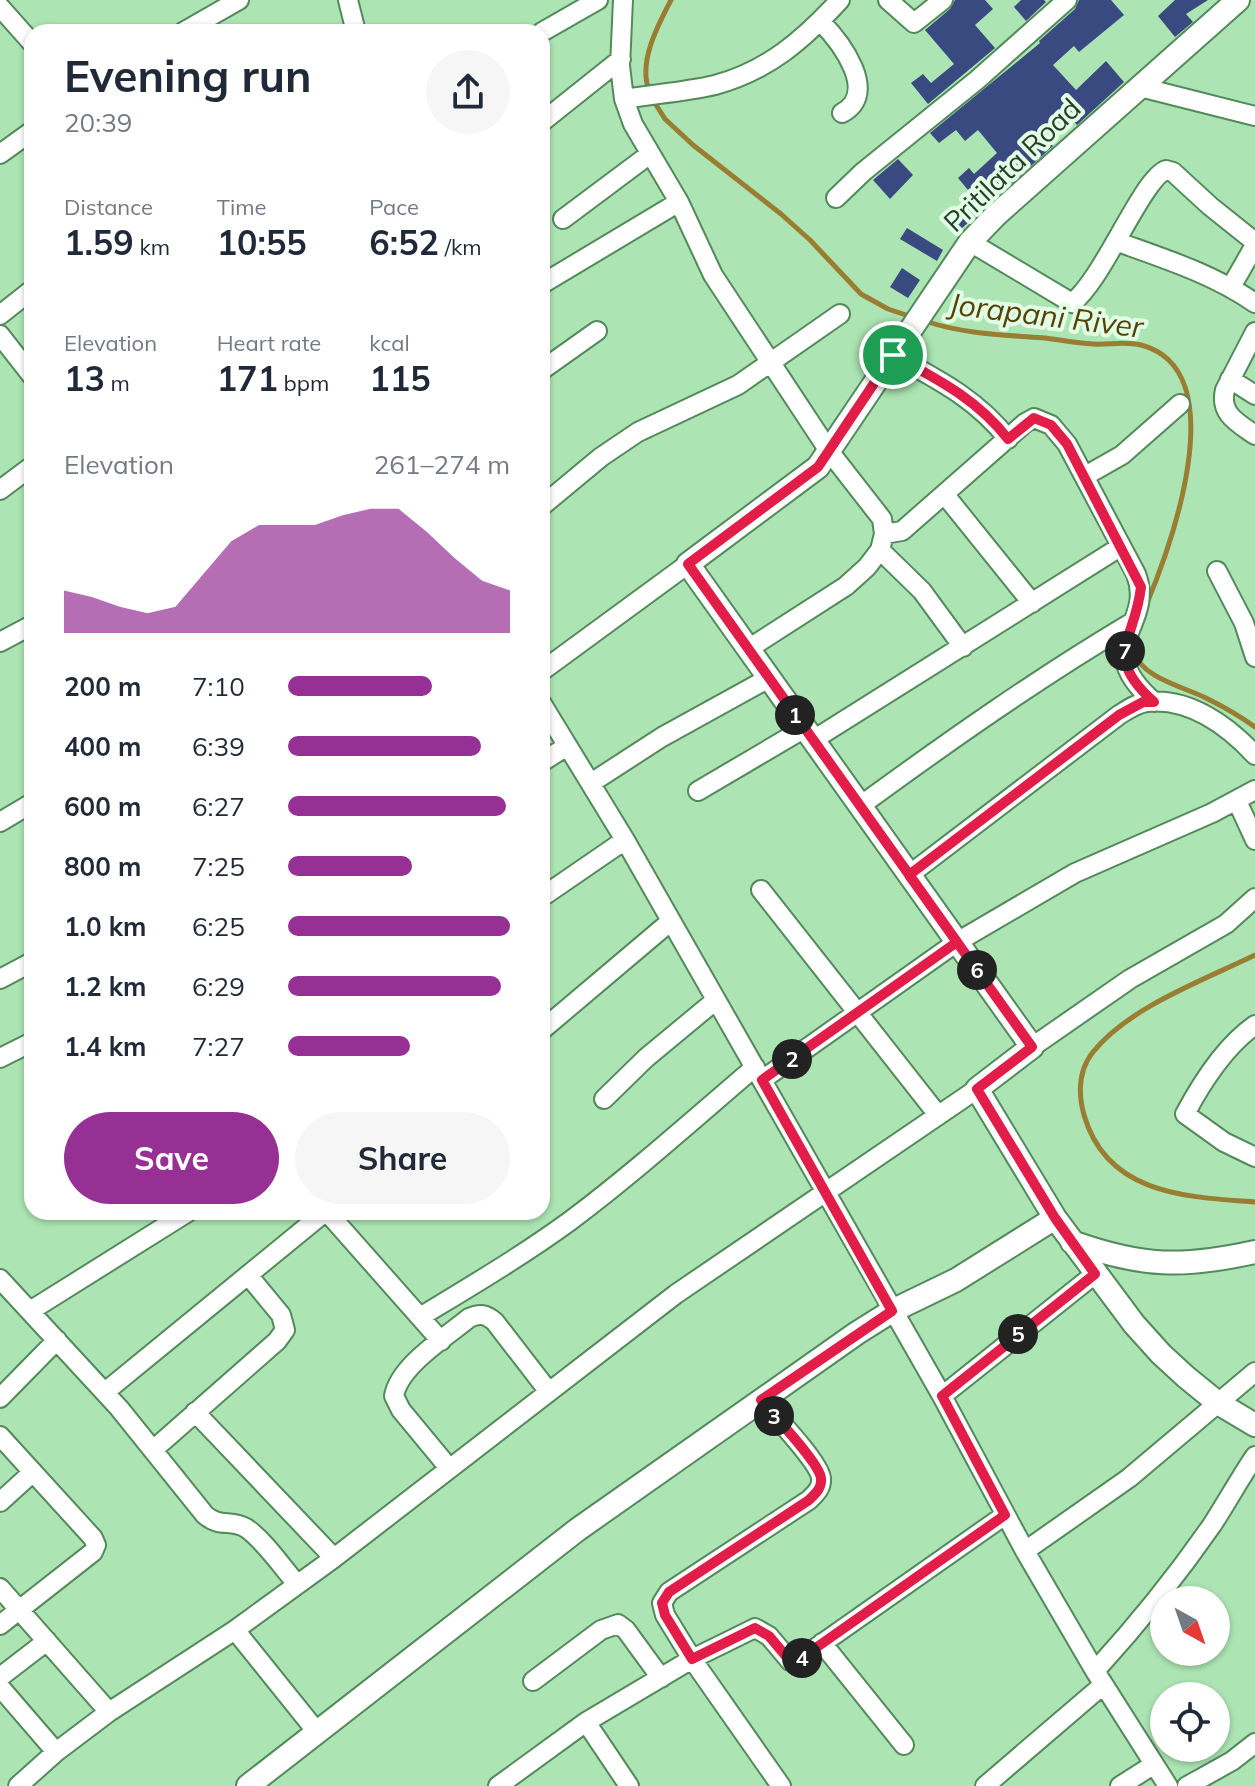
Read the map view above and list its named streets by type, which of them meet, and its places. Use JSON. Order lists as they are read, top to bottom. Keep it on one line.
{"streets":{"street":["Pritilata Road"]},"water":["Jorapani River"],"north":"bottom right","page":{"heading":["Evening run","20:39"],"stats":[["Distance","1.59 km"],["Time","10:55"],["Pace","6:52 /km"],["Elevation","13 m"],["Heart rate","171 bpm"],["kcal","115"]],"chart":["Elevation","261–274 m"],"pins":["7","1","6","2","5","3","4"],"list":[{"name":"200 m","note":"7:10"},{"name":"400 m","note":"6:39"},{"name":"600 m","note":"6:27"},{"name":"800 m","note":"7:25"},{"name":"1.0 km","note":"6:25"},{"name":"1.2 km","note":"6:29"},{"name":"1.4 km","note":"7:27"}],"buttons":["Save","Share"]}}
